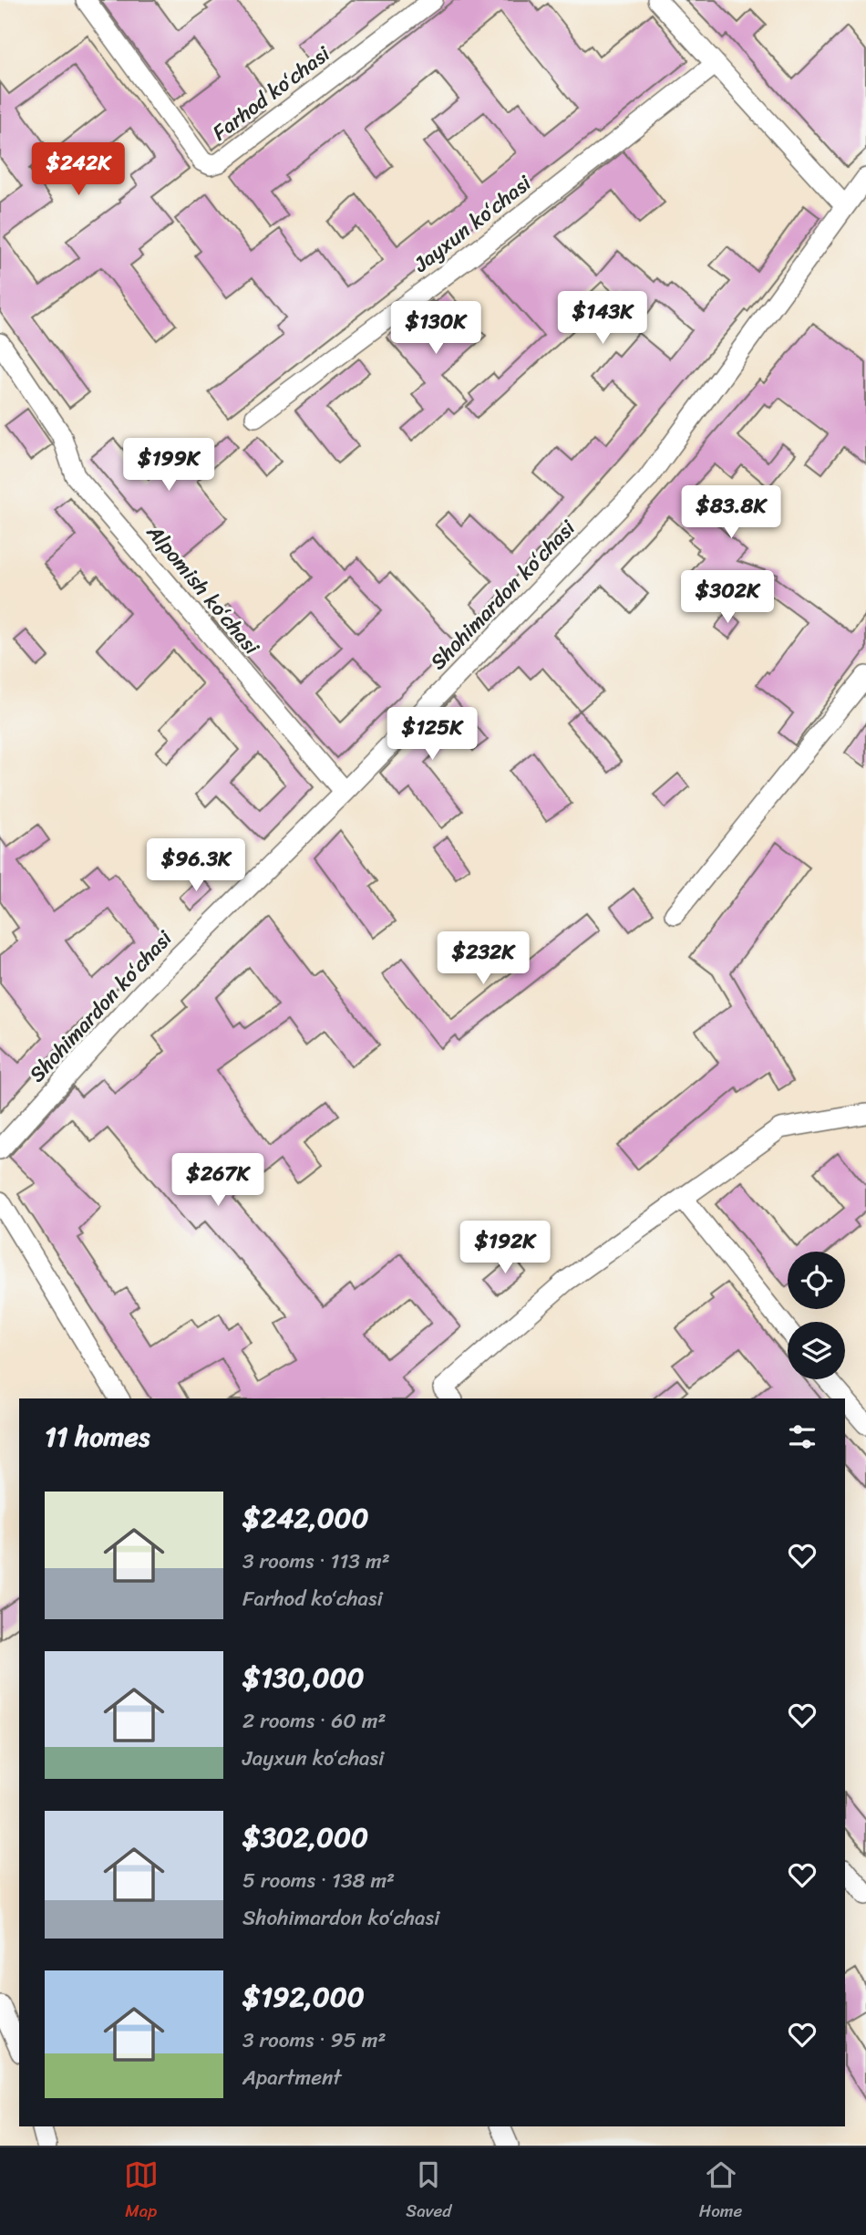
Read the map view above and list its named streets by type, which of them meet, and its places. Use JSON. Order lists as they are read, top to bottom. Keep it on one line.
{"streets":{"street":["Farhod koʻchasi","Jayxun koʻchasi","Alpomish koʻchasi","Shohimardon koʻchasi"]},"crossings":[["Alpomish koʻchasi","Shohimardon koʻchasi"]],"page":{"price":["$242K","$143K","$130K","$199K","$83.8K","$302K","$125K","$96.3K","$232K","$267K","$192K"],"heading":"11 homes","list":[{"name":"$242,000","note":"3 rooms · 113 m² · Farhod koʻchasi"},{"name":"$130,000","note":"2 rooms · 60 m² · Jayxun koʻchasi"},{"name":"$302,000","note":"5 rooms · 138 m² · Shohimardon koʻchasi"},{"name":"$192,000","note":"3 rooms · 95 m² · Apartment"}],"tabs":["Map","Saved","Home"]}}
